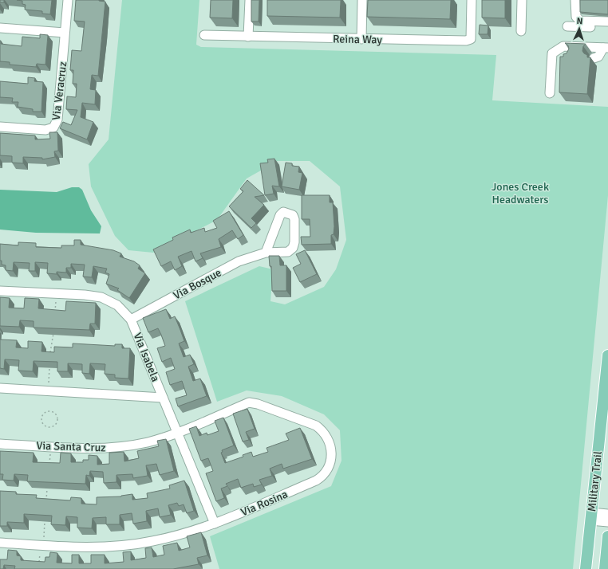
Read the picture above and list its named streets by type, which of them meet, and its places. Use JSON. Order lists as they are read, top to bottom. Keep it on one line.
{"streets":{"main road":["Military Trail"],"street":["Reina Way","Via Veracruz","Via Bosque","Via Isabela","Via Santa Cruz","Via Rosina"]},"crossings":[["Via Bosque","Via Isabela"],["Via Isabela","Via Santa Cruz"],["Via Isabela","Via Rosina"],["Via Santa Cruz","Via Rosina"]],"parks":["Jones Creek Headwaters"],"north":"top"}
